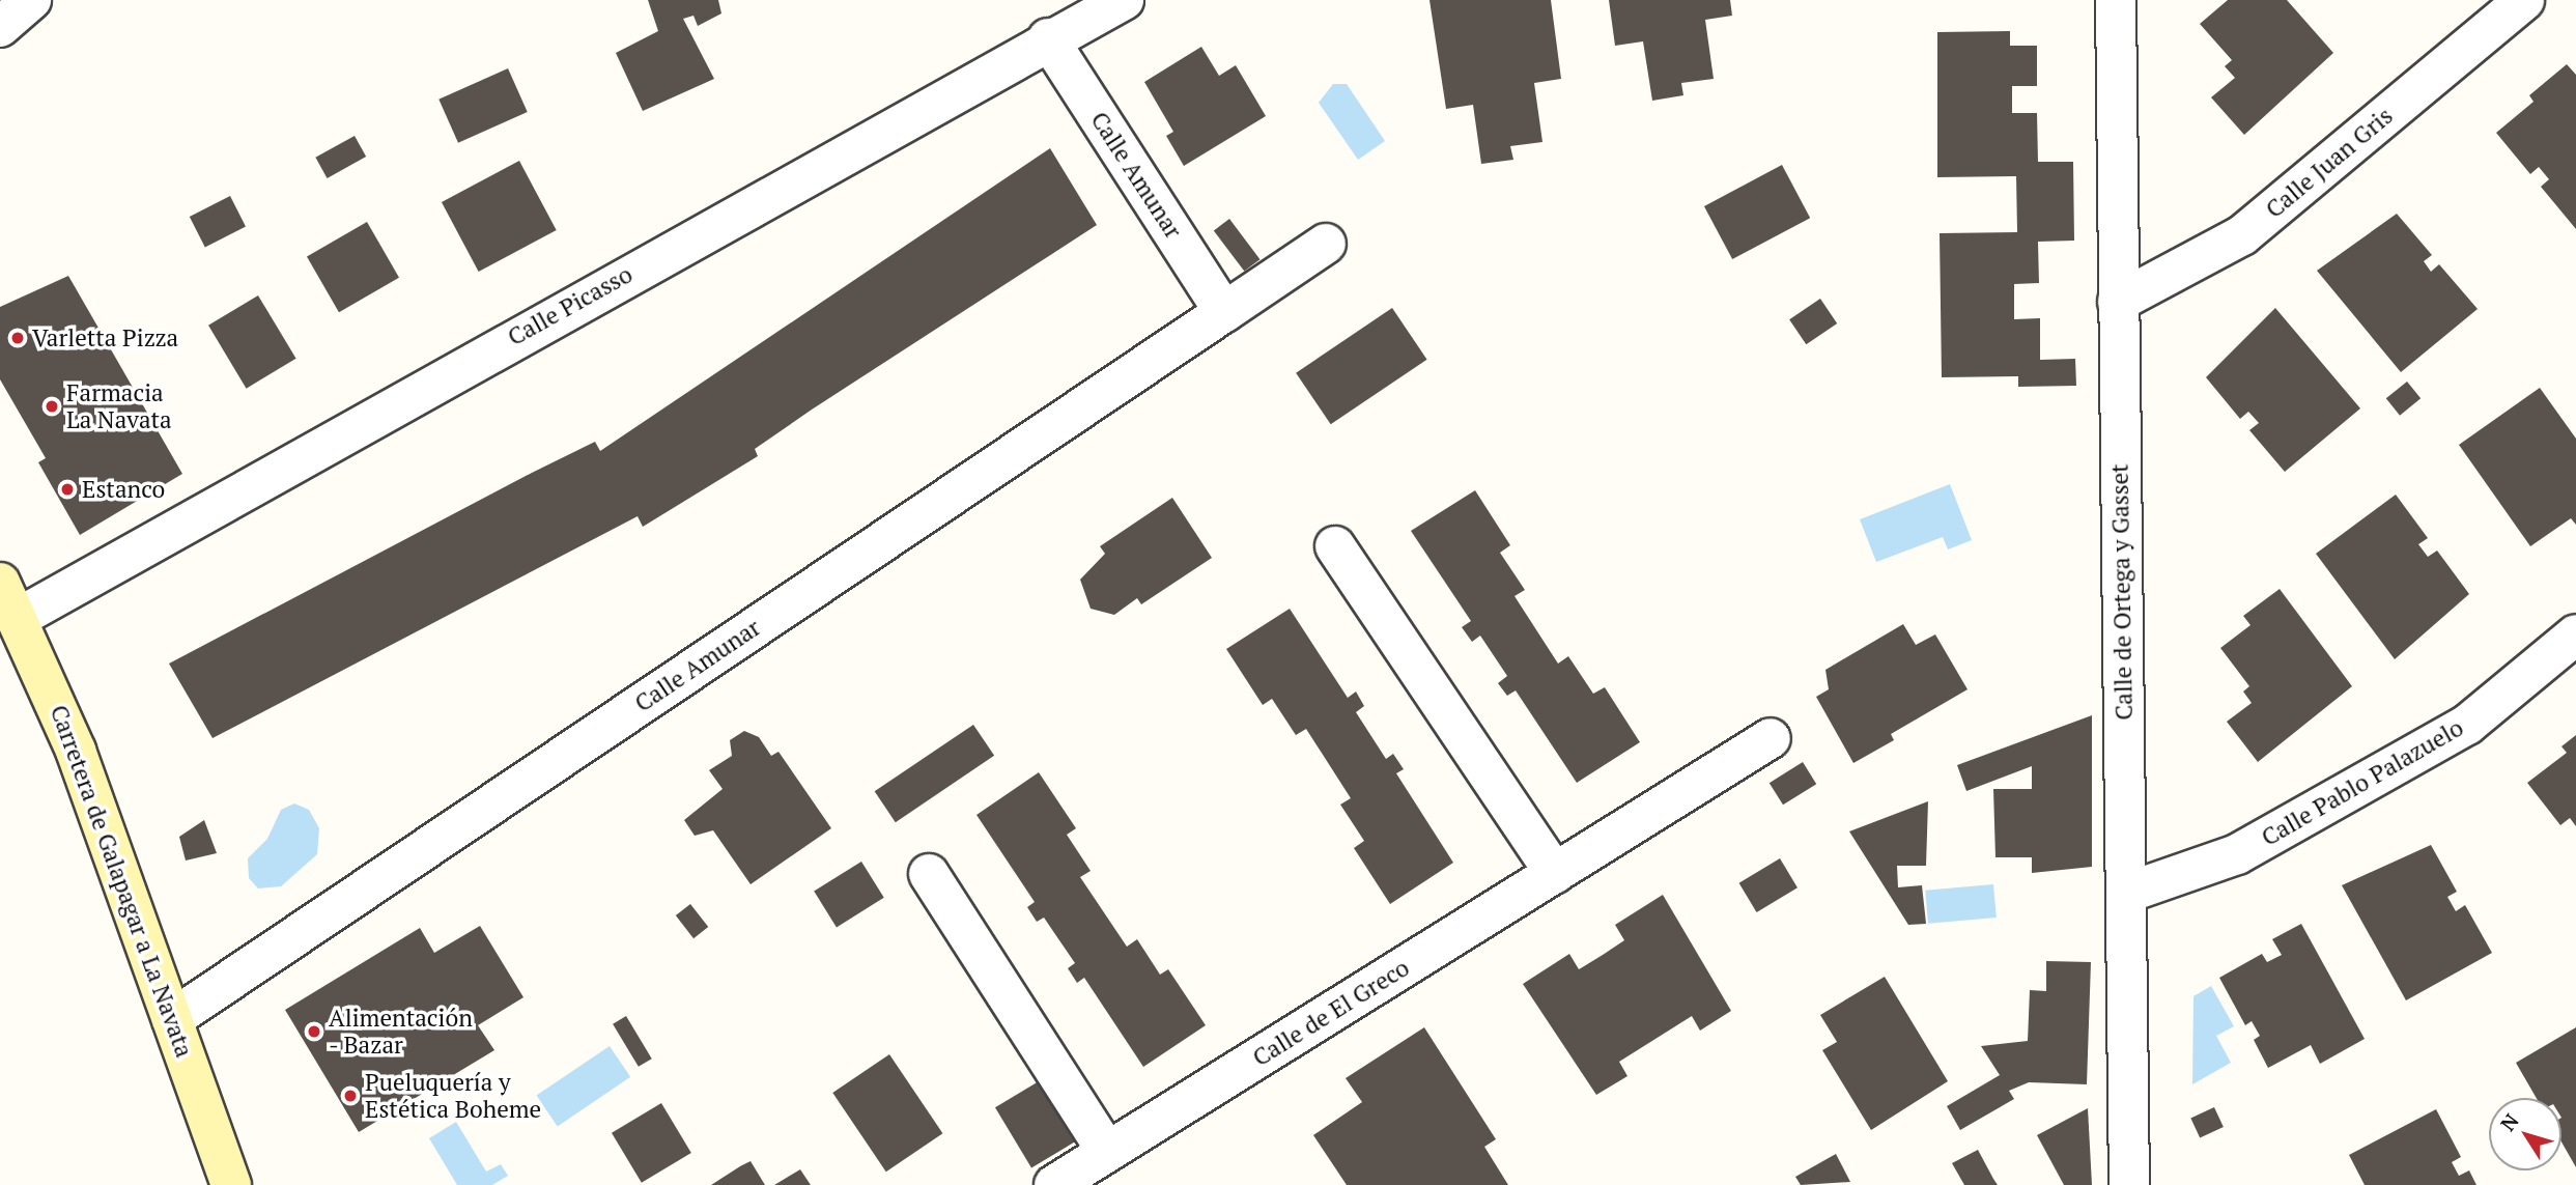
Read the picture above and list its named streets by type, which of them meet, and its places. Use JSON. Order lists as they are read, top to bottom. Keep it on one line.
{"streets":{"main road":["Carretera de Galapagar a La Navata"],"street":["Calle Juan Gris","Calle Amunar","Calle Picasso","Calle de Ortega y Gasset","Calle Pablo Palazuelo","Calle de El Greco"]},"crossings":[["Calle Juan Gris","Calle de Ortega y Gasset"],["Calle Amunar","Calle Picasso"],["Calle Amunar","Carretera de Galapagar a La Navata"],["Calle Picasso","Carretera de Galapagar a La Navata"],["Calle de Ortega y Gasset","Calle Pablo Palazuelo"]],"places":["Varletta Pizza","Farmacia La Navata","Estanco","Alimentación - Bazar","Pueluquería y Estética Boheme"],"north":"top left"}
